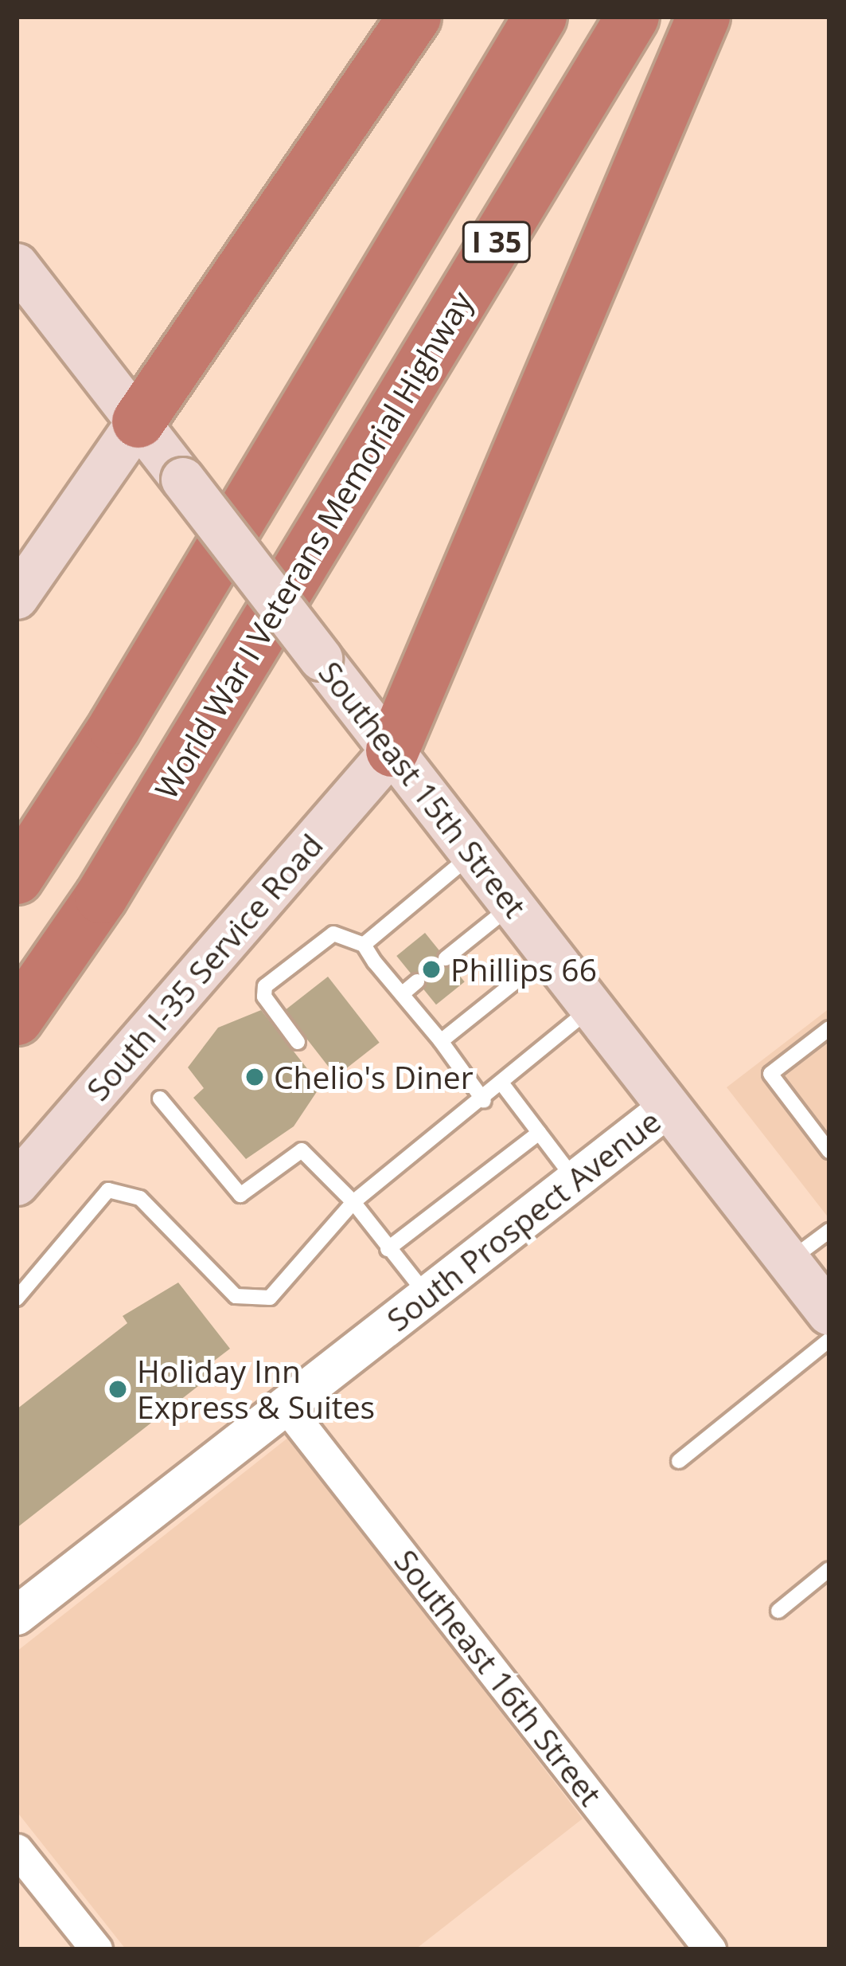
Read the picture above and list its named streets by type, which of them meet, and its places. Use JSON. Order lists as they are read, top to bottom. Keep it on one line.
{"streets":{"highway":["I 35","World War I Veterans Memorial Highway"],"main road":["Southeast 15th Street","South I-35 Service Road"],"street":["South Prospect Avenue","Southeast 16th Street"]},"crossings":[["Southeast 15th Street","South I-35 Service Road"],["Southeast 15th Street","South Prospect Avenue"],["South Prospect Avenue","Southeast 16th Street"]],"places":["Phillips 66","Chelio's Diner","Holiday Inn Express & Suites"]}
